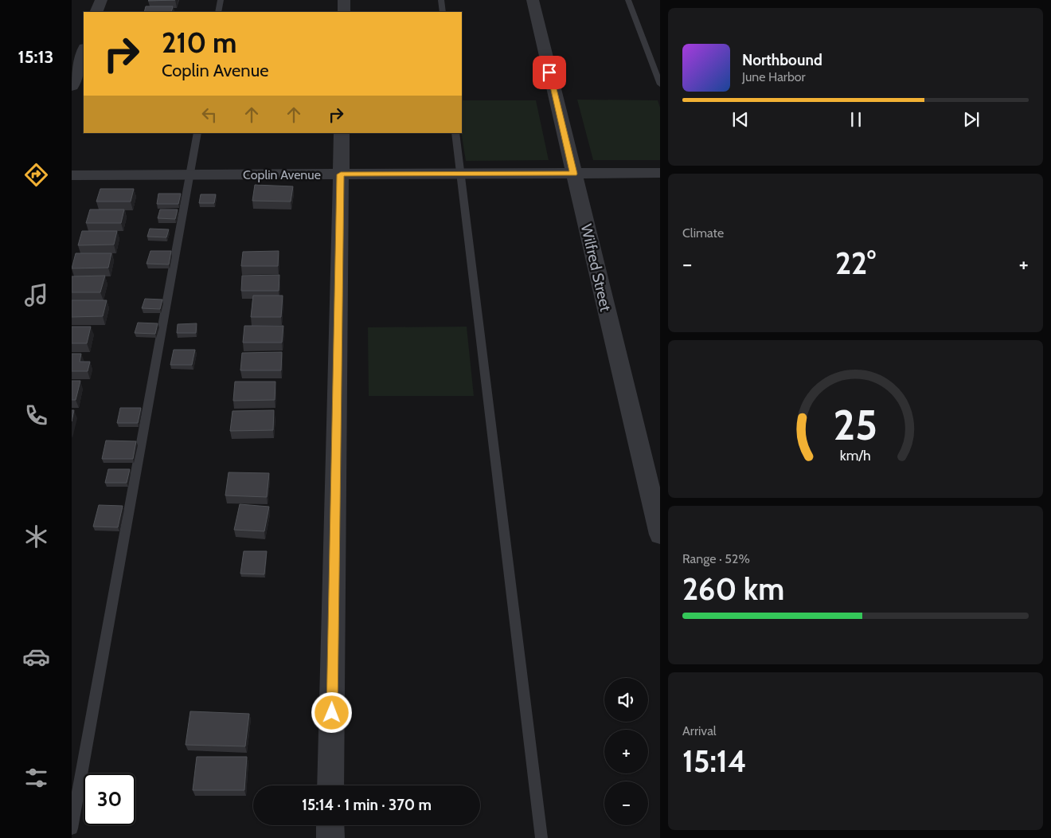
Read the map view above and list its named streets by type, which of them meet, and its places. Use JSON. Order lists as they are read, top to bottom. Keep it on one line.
{"streets":{"street":["Coplin Avenue","Wilfred Street"]},"crossings":[["Coplin Avenue","Wilfred Street"]],"page":{"tabs":"15:13","turn":["210 m","Coplin Avenue"],"song":["Northbound","June Harbor"],"tile":["Climate",["Range · 52%","260 km"],["Arrival","15:14"]],"heat":["−","22°","+"],"map_buttons":["+","−"],"limit":"30","trip":"15:14 · 1 min · 370 m","gauge":["25","km/h"]}}
